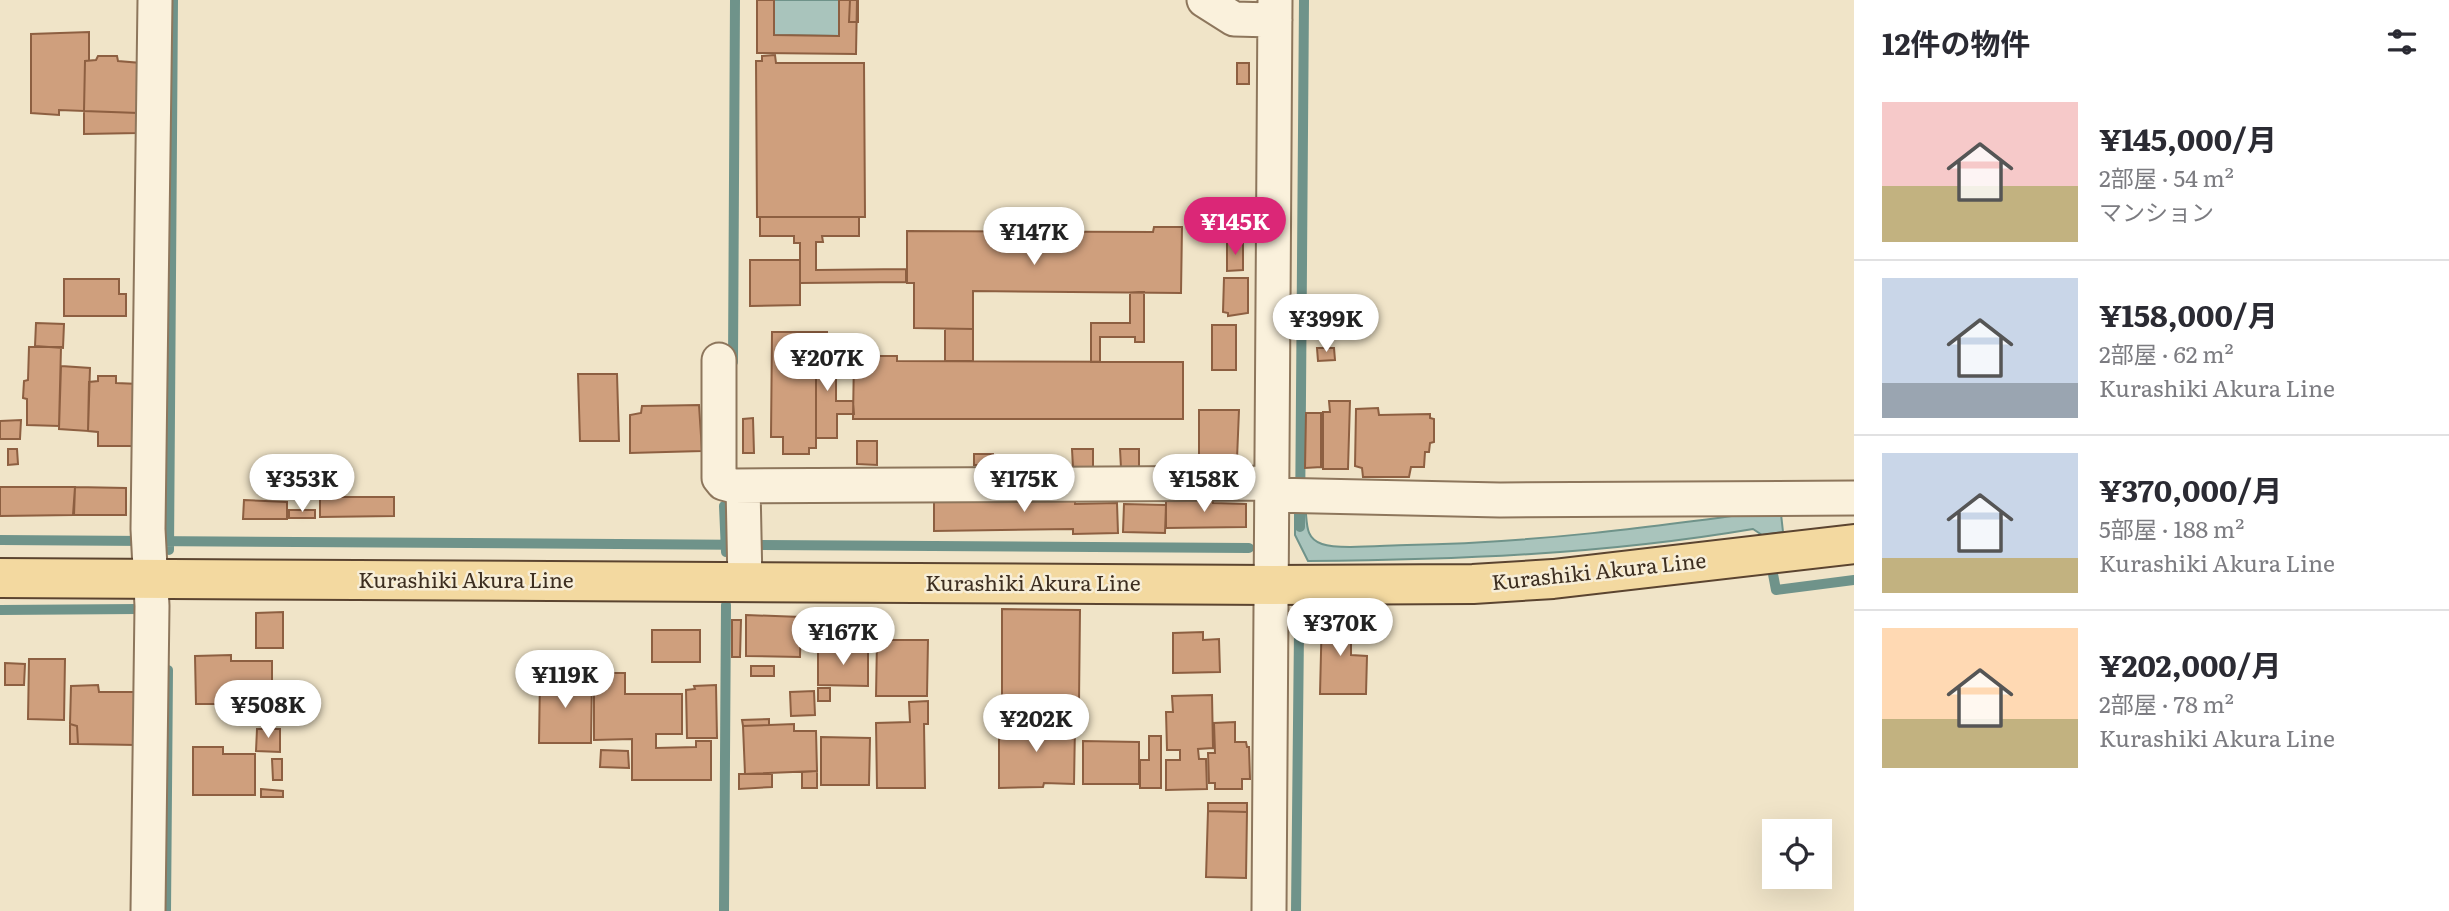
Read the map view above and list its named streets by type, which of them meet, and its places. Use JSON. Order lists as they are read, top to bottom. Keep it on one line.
{"streets":{"main road":["Kurashiki Akura Line"]},"page":{"heading":"12件の物件","list":[{"name":"¥145,000/月","note":"2部屋 · 54 m² · マンション"},{"name":"¥158,000/月","note":"2部屋 · 62 m² · Kurashiki Akura Line"},{"name":"¥370,000/月","note":"5部屋 · 188 m² · Kurashiki Akura Line"},{"name":"¥202,000/月","note":"2部屋 · 78 m² · Kurashiki Akura Line"}],"price":["¥145K","¥147K","¥399K","¥207K","¥353K","¥175K","¥158K","¥370K","¥167K","¥119K","¥508K","¥202K"]}}
